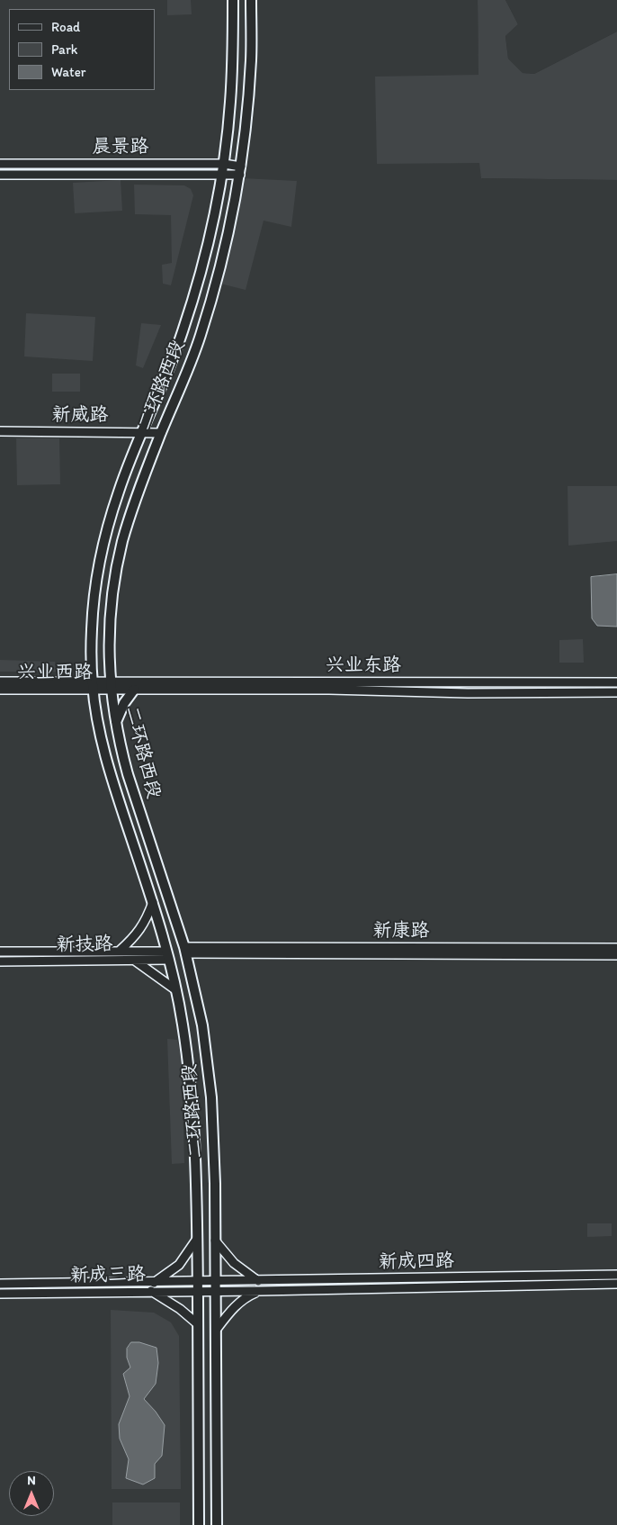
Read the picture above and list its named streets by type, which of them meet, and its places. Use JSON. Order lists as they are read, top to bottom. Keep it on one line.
{"streets":{"main road":["二环路西段"],"street":["晨景路","新威路","兴业东路","兴业西路","新康路","新技路","新成四路","新成三路"]},"crossings":[["晨景路","二环路西段"],["二环路西段","新威路"],["二环路西段","兴业东路"],["二环路西段","兴业西路"],["二环路西段","新康路"],["二环路西段","新技路"],["二环路西段","新成四路"],["二环路西段","新成三路"],["兴业东路","兴业西路"],["新成四路","新成三路"]],"legend":["Road","Park","Water"],"north":"top"}
